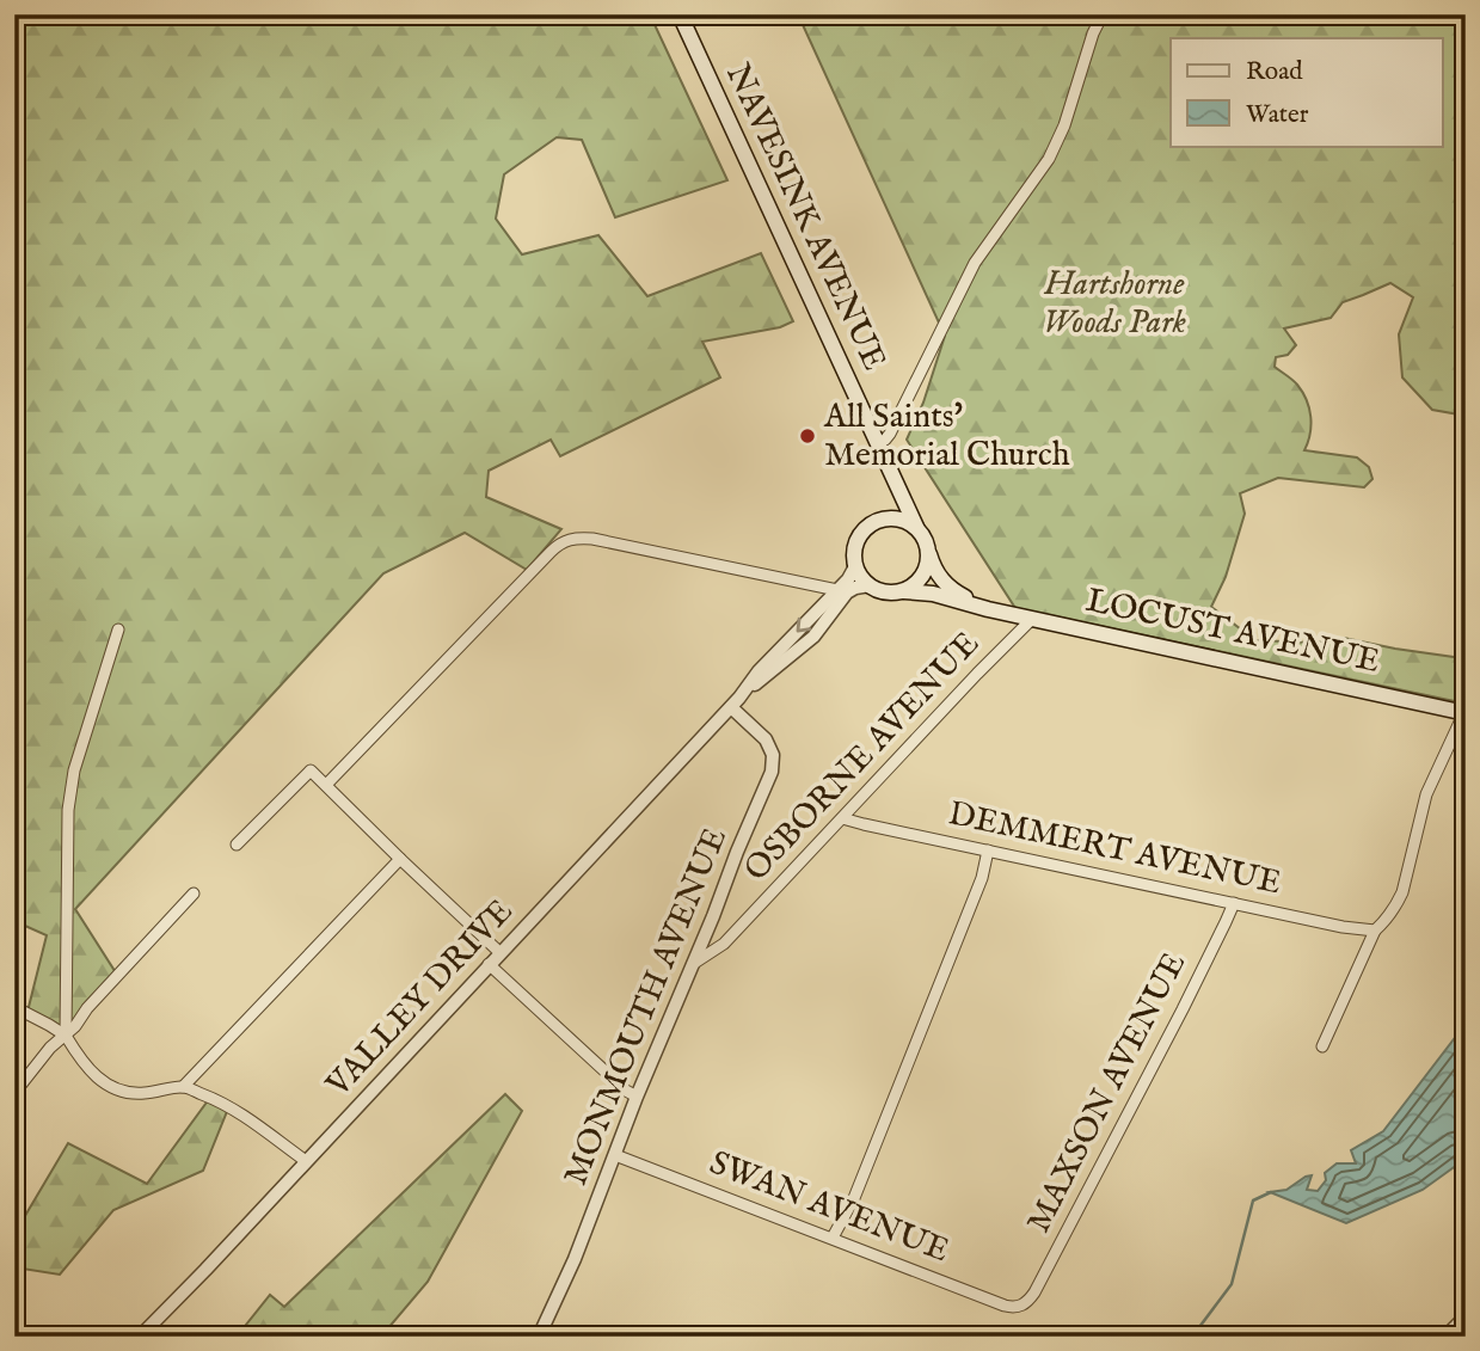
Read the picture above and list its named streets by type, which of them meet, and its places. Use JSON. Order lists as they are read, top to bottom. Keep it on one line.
{"streets":{"main road":["NAVESINK AVENUE","LOCUST AVENUE"],"street":["OSBORNE AVENUE","DEMMERT AVENUE","VALLEY DRIVE","MONMOUTH AVENUE","MAXSON AVENUE","SWAN AVENUE"]},"crossings":[["NAVESINK AVENUE","LOCUST AVENUE"],["NAVESINK AVENUE","VALLEY DRIVE"],["LOCUST AVENUE","OSBORNE AVENUE"],["LOCUST AVENUE","VALLEY DRIVE"],["OSBORNE AVENUE","DEMMERT AVENUE"],["OSBORNE AVENUE","MONMOUTH AVENUE"],["DEMMERT AVENUE","MAXSON AVENUE"],["VALLEY DRIVE","MONMOUTH AVENUE"],["MONMOUTH AVENUE","SWAN AVENUE"],["MAXSON AVENUE","SWAN AVENUE"]],"parks":["Hartshorne Woods Park"],"places":["All Saints' Memorial Church"],"legend":["Road","Water"]}
